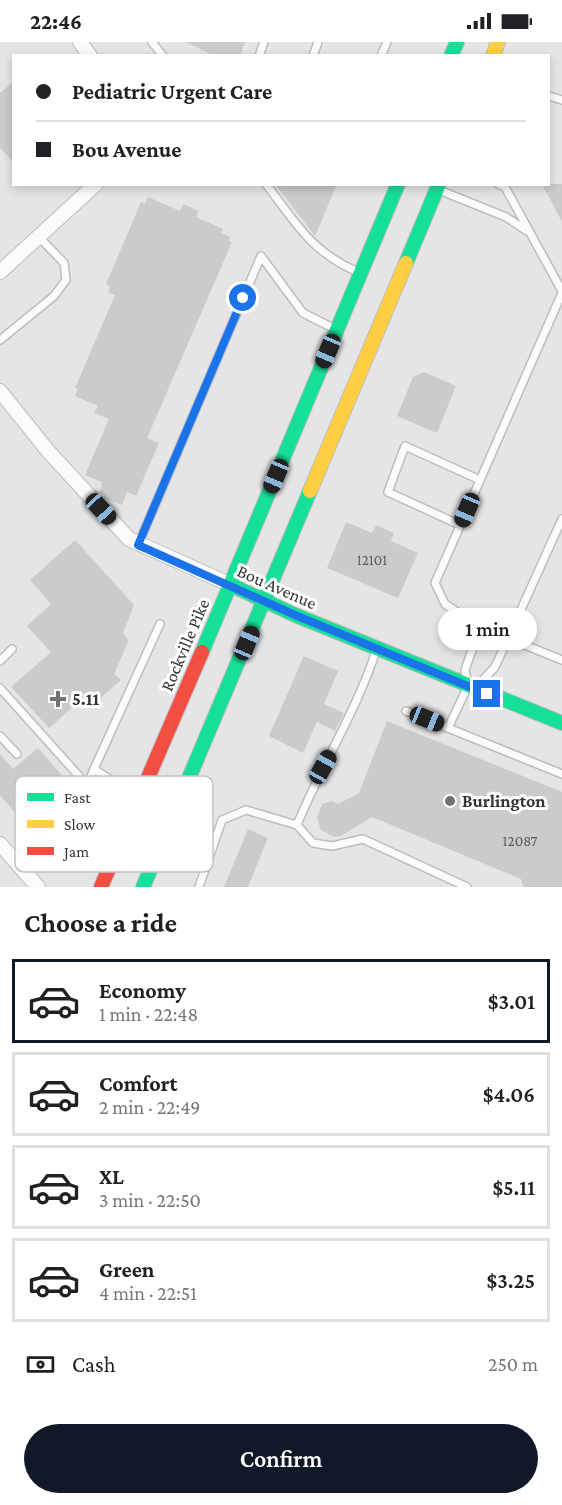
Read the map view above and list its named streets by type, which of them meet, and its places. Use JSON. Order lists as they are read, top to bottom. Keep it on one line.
{"streets":{"main road":["Bou Avenue","Rockville Pike"]},"crossings":[["Bou Avenue","Rockville Pike"]],"places":{"health":["5.11"],"other":["Burlington"]},"house_numbers":["12101","12087"],"legend":["Fast","Slow","Jam"],"page":{"status":"22:46","banner":["Pediatric Urgent Care","Bou Avenue"],"bubble":"1 min","heading":"Choose a ride","list":[{"name":"Economy","note":"1 min · 22:48","value":"$3.01"},{"name":"Comfort","note":"2 min · 22:49","value":"$4.06"},{"name":"XL","note":"3 min · 22:50","value":"$5.11"},{"name":"Green","note":"4 min · 22:51","value":"$3.25"}],"pay":["Cash","250 m"],"buttons":"Confirm"}}
